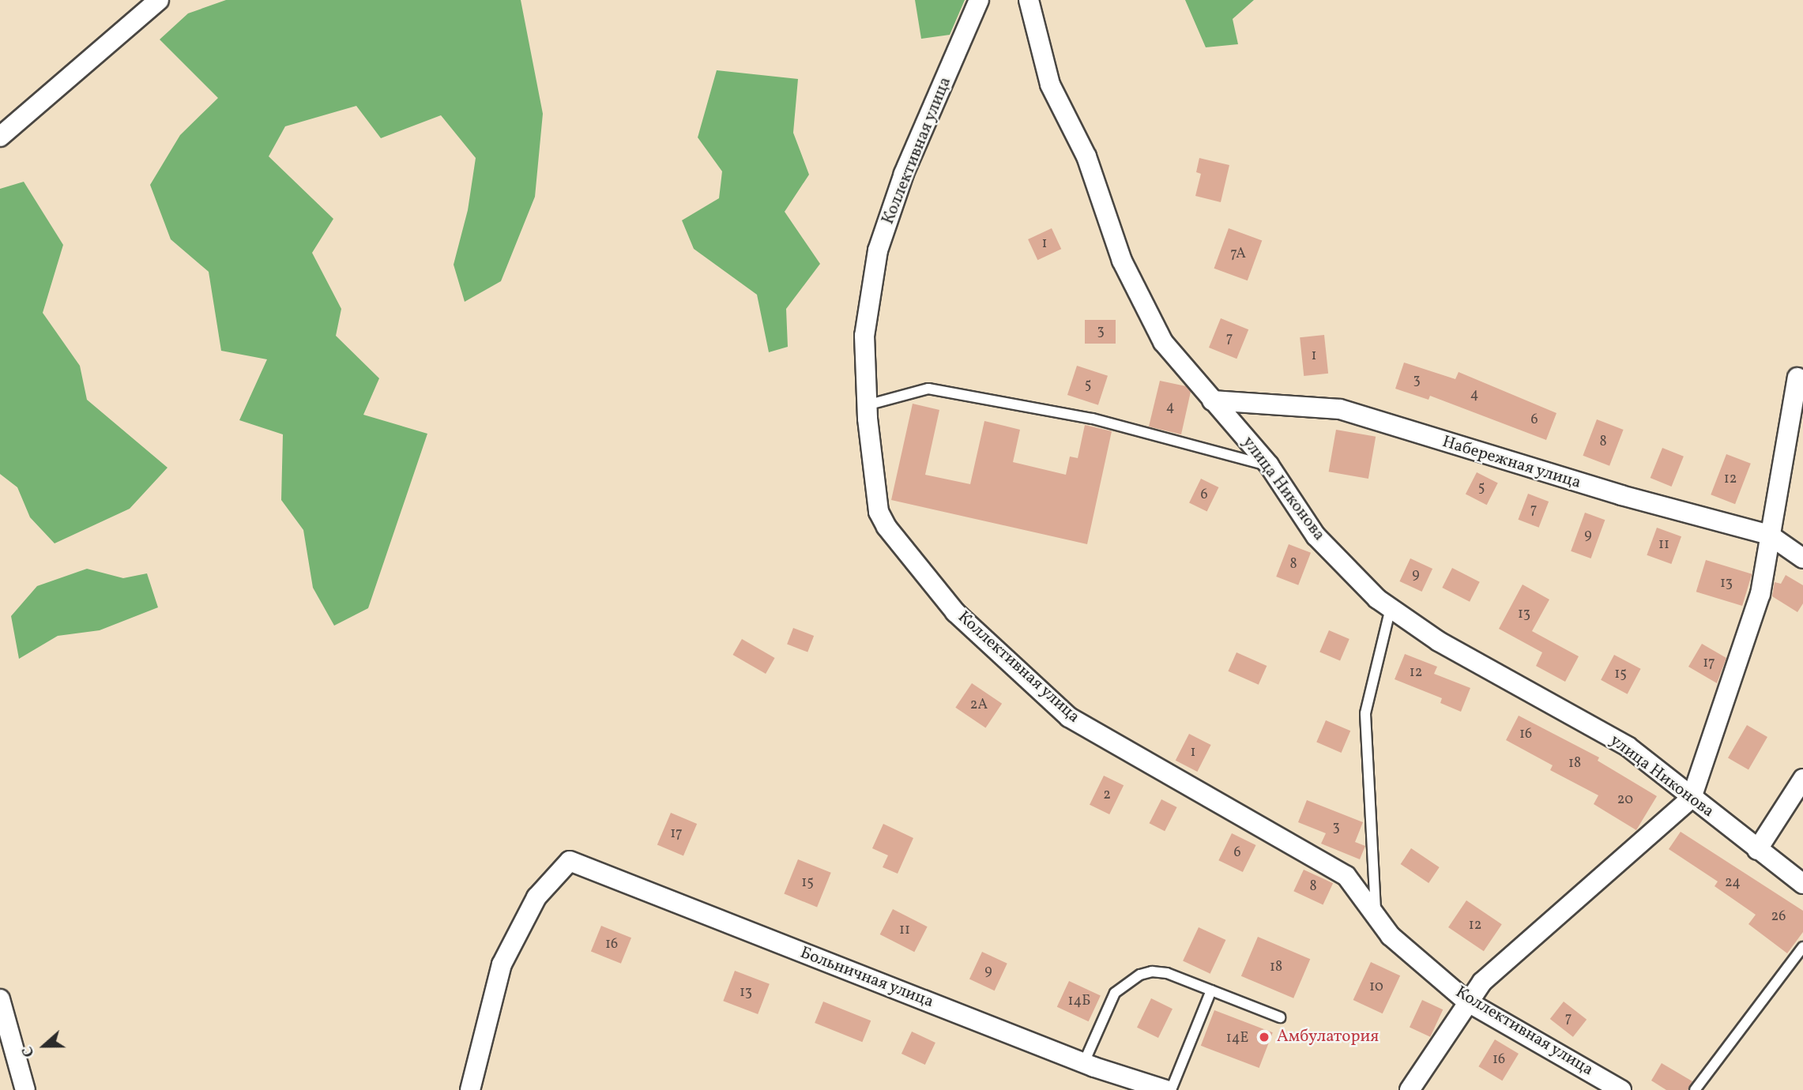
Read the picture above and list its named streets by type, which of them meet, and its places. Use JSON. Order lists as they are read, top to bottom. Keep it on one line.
{"streets":{"street":["Коллективная улица","Набережная улица","улица Никонова","Больничная улица"]},"crossings":[["Набережная улица","улица Никонова"]],"places":["Амбулатория"],"house_numbers":["1","7А","3","7","1","3","5","4","4","6","8","12","5","6","7","9","11","8","9","13","13","17","12","15","2А","16","1","18","2","20","3","17","6","15","24","8","26","12","11","16","18","9","10","13","14Б","7","14Е","16"],"north":"left"}
